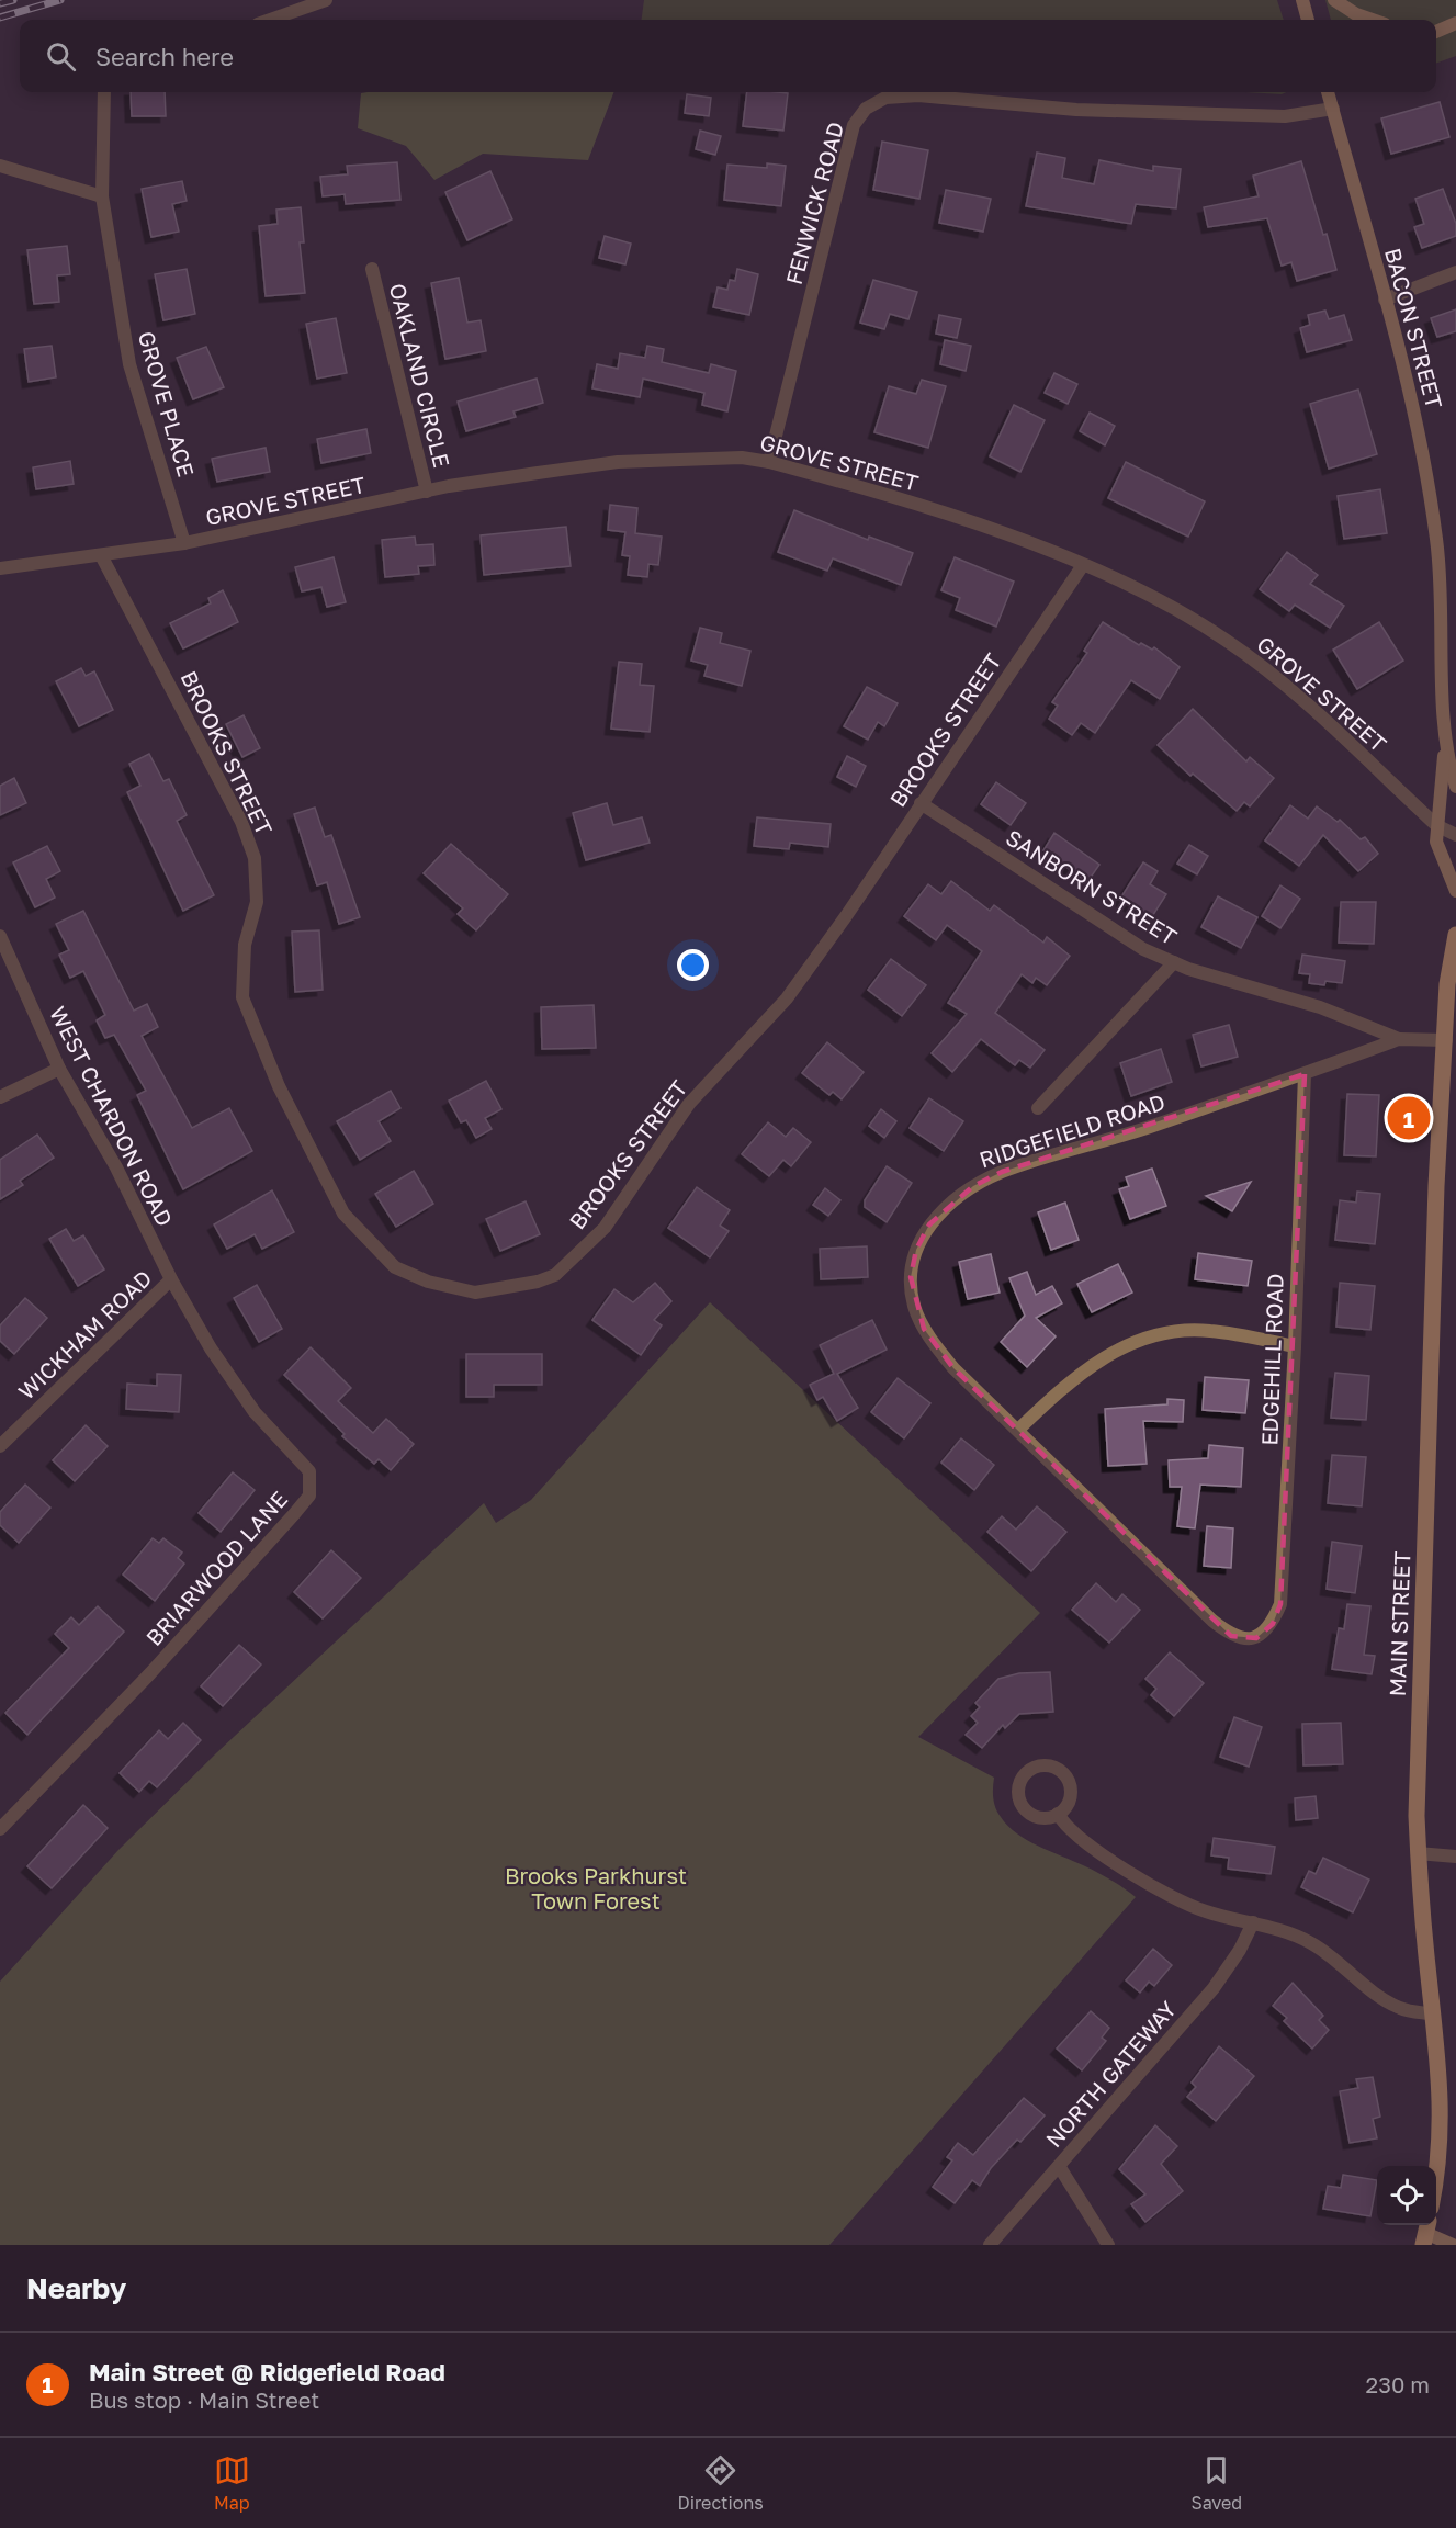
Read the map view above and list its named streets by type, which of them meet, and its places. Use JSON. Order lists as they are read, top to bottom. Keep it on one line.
{"streets":{"main road":["BACON STREET","MAIN STREET"],"street":["FENWICK ROAD","OAKLAND CIRCLE","GROVE PLACE","GROVE STREET","BROOKS STREET","SANBORN STREET","WEST CHARDON ROAD","RIDGEFIELD ROAD","WICKHAM ROAD","EDGEHILL ROAD","BRIARWOOD LANE","NORTH GATEWAY"]},"crossings":[["FENWICK ROAD","BACON STREET"],["FENWICK ROAD","GROVE STREET"],["BACON STREET","GROVE STREET"],["OAKLAND CIRCLE","GROVE STREET"],["GROVE PLACE","GROVE STREET"],["GROVE STREET","BROOKS STREET"],["BROOKS STREET","SANBORN STREET"],["SANBORN STREET","RIDGEFIELD ROAD"],["WEST CHARDON ROAD","WICKHAM ROAD"],["WEST CHARDON ROAD","BRIARWOOD LANE"],["RIDGEFIELD ROAD","EDGEHILL ROAD"],["RIDGEFIELD ROAD","MAIN STREET"],["WICKHAM ROAD","BRIARWOOD LANE"]],"parks":["Brooks Parkhurst Town Forest"],"page":{"search":"Search here","pins":"1","heading":"Nearby","list":[{"mark":"1","name":"Main Street @ Ridgefield Road","note":"Bus stop · Main Street","value":"230 m"}],"nav":["Map","Directions","Saved"]}}
